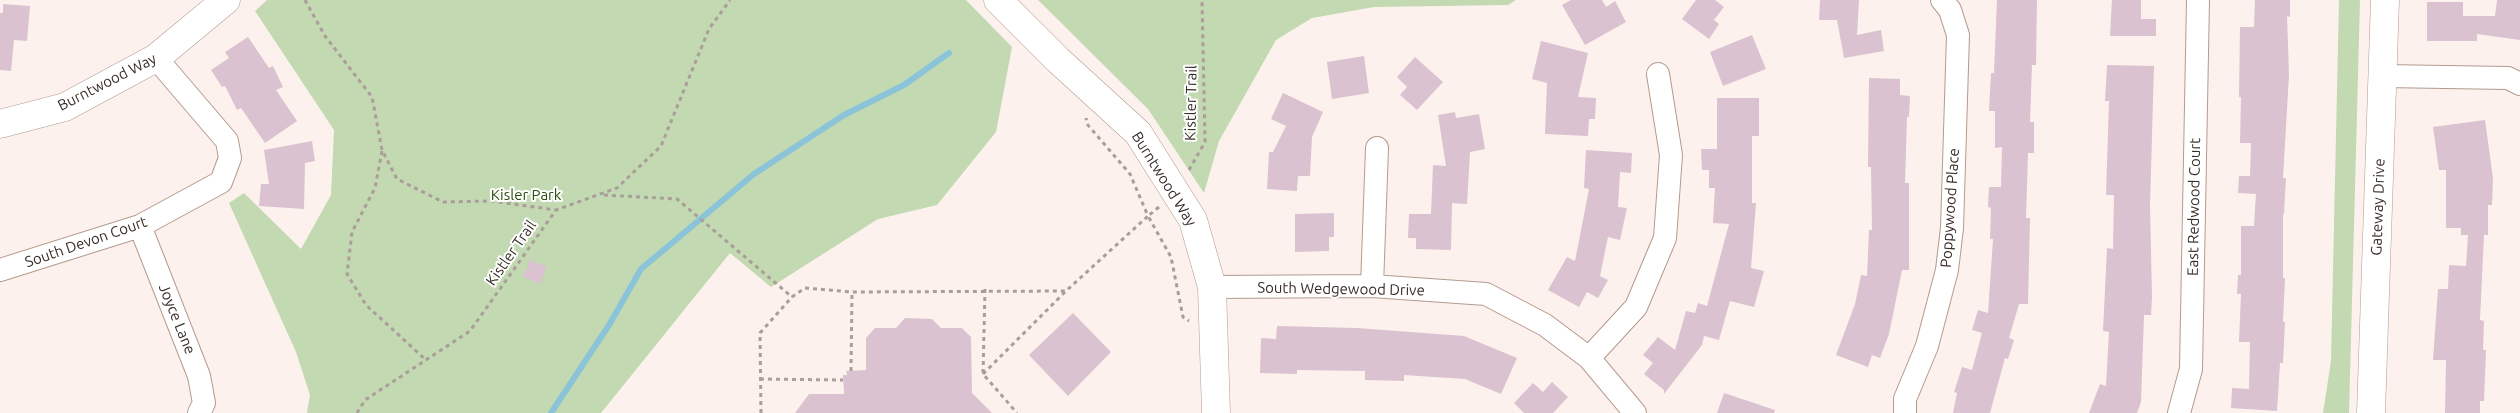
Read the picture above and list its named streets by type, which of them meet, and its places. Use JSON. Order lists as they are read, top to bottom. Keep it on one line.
{"streets":{"street":["Burntwood Way","East Redwood Court","Gateway Drive","Poppywood Place","South Devon Court","South Wedgewood Drive","Joyce Lane"],"path":["Kistler Trail"]},"crossings":[["Burntwood Way","Kistler Trail"],["Burntwood Way","South Devon Court"],["Burntwood Way","South Wedgewood Drive"],["South Devon Court","Joyce Lane"]],"parks":["Kisler Park"]}
